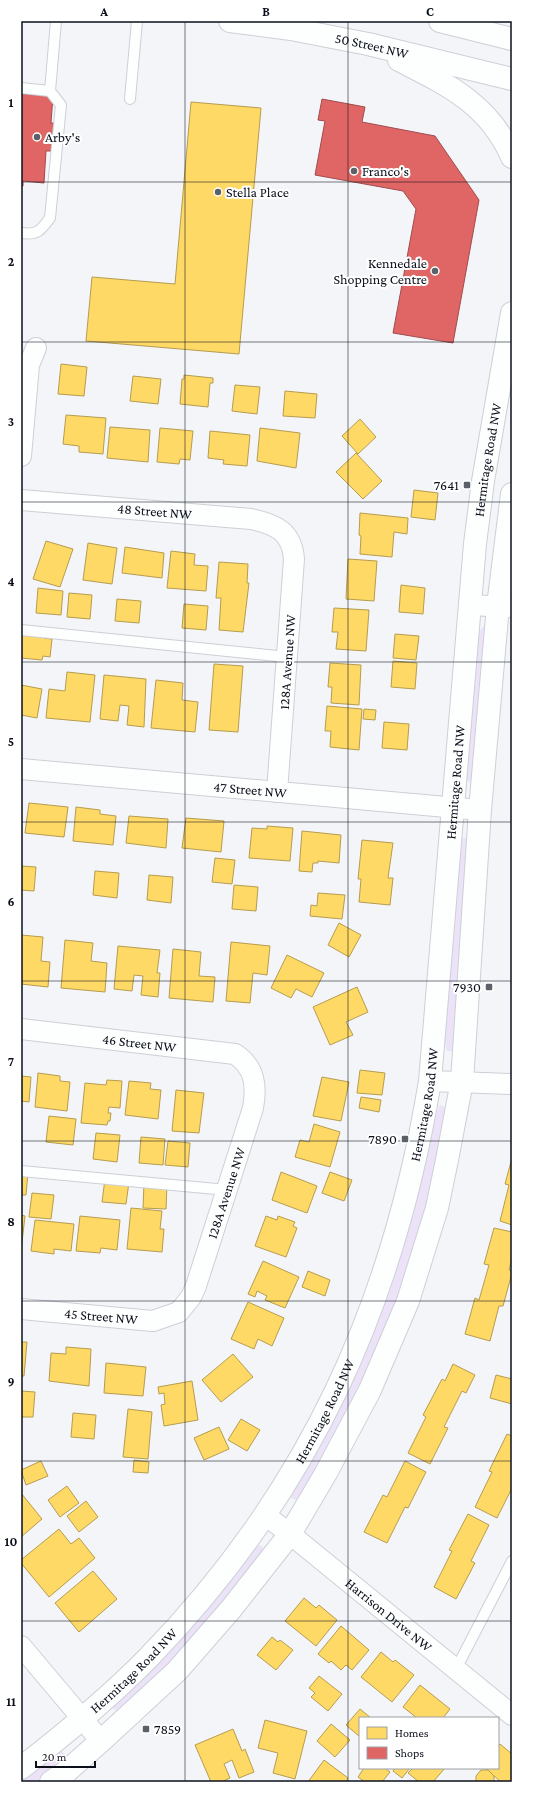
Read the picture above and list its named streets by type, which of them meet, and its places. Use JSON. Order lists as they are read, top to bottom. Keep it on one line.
{"streets":{"street":["50 Street NW","Hermitage Road NW","48 Street NW","128A Avenue NW","47 Street NW","46 Street NW","45 Street NW","Harrison Drive NW"]},"crossings":[["Hermitage Road NW","47 Street NW"],["Hermitage Road NW","Harrison Drive NW"],["48 Street NW","128A Avenue NW"],["128A Avenue NW","47 Street NW"],["128A Avenue NW","46 Street NW"],["128A Avenue NW","45 Street NW"]],"places":{"other":["Arby's","Franco's","Stella Place","Kennedale Shopping Centre"],"transit":["7641","7930","7890","7859"]},"legend":["Homes","Shops"],"scale_bar":"20 m","grid":{"columns":["A","B","C"],"rows":["1","2","3","4","5","6","7","8","9","10","11"]}}
